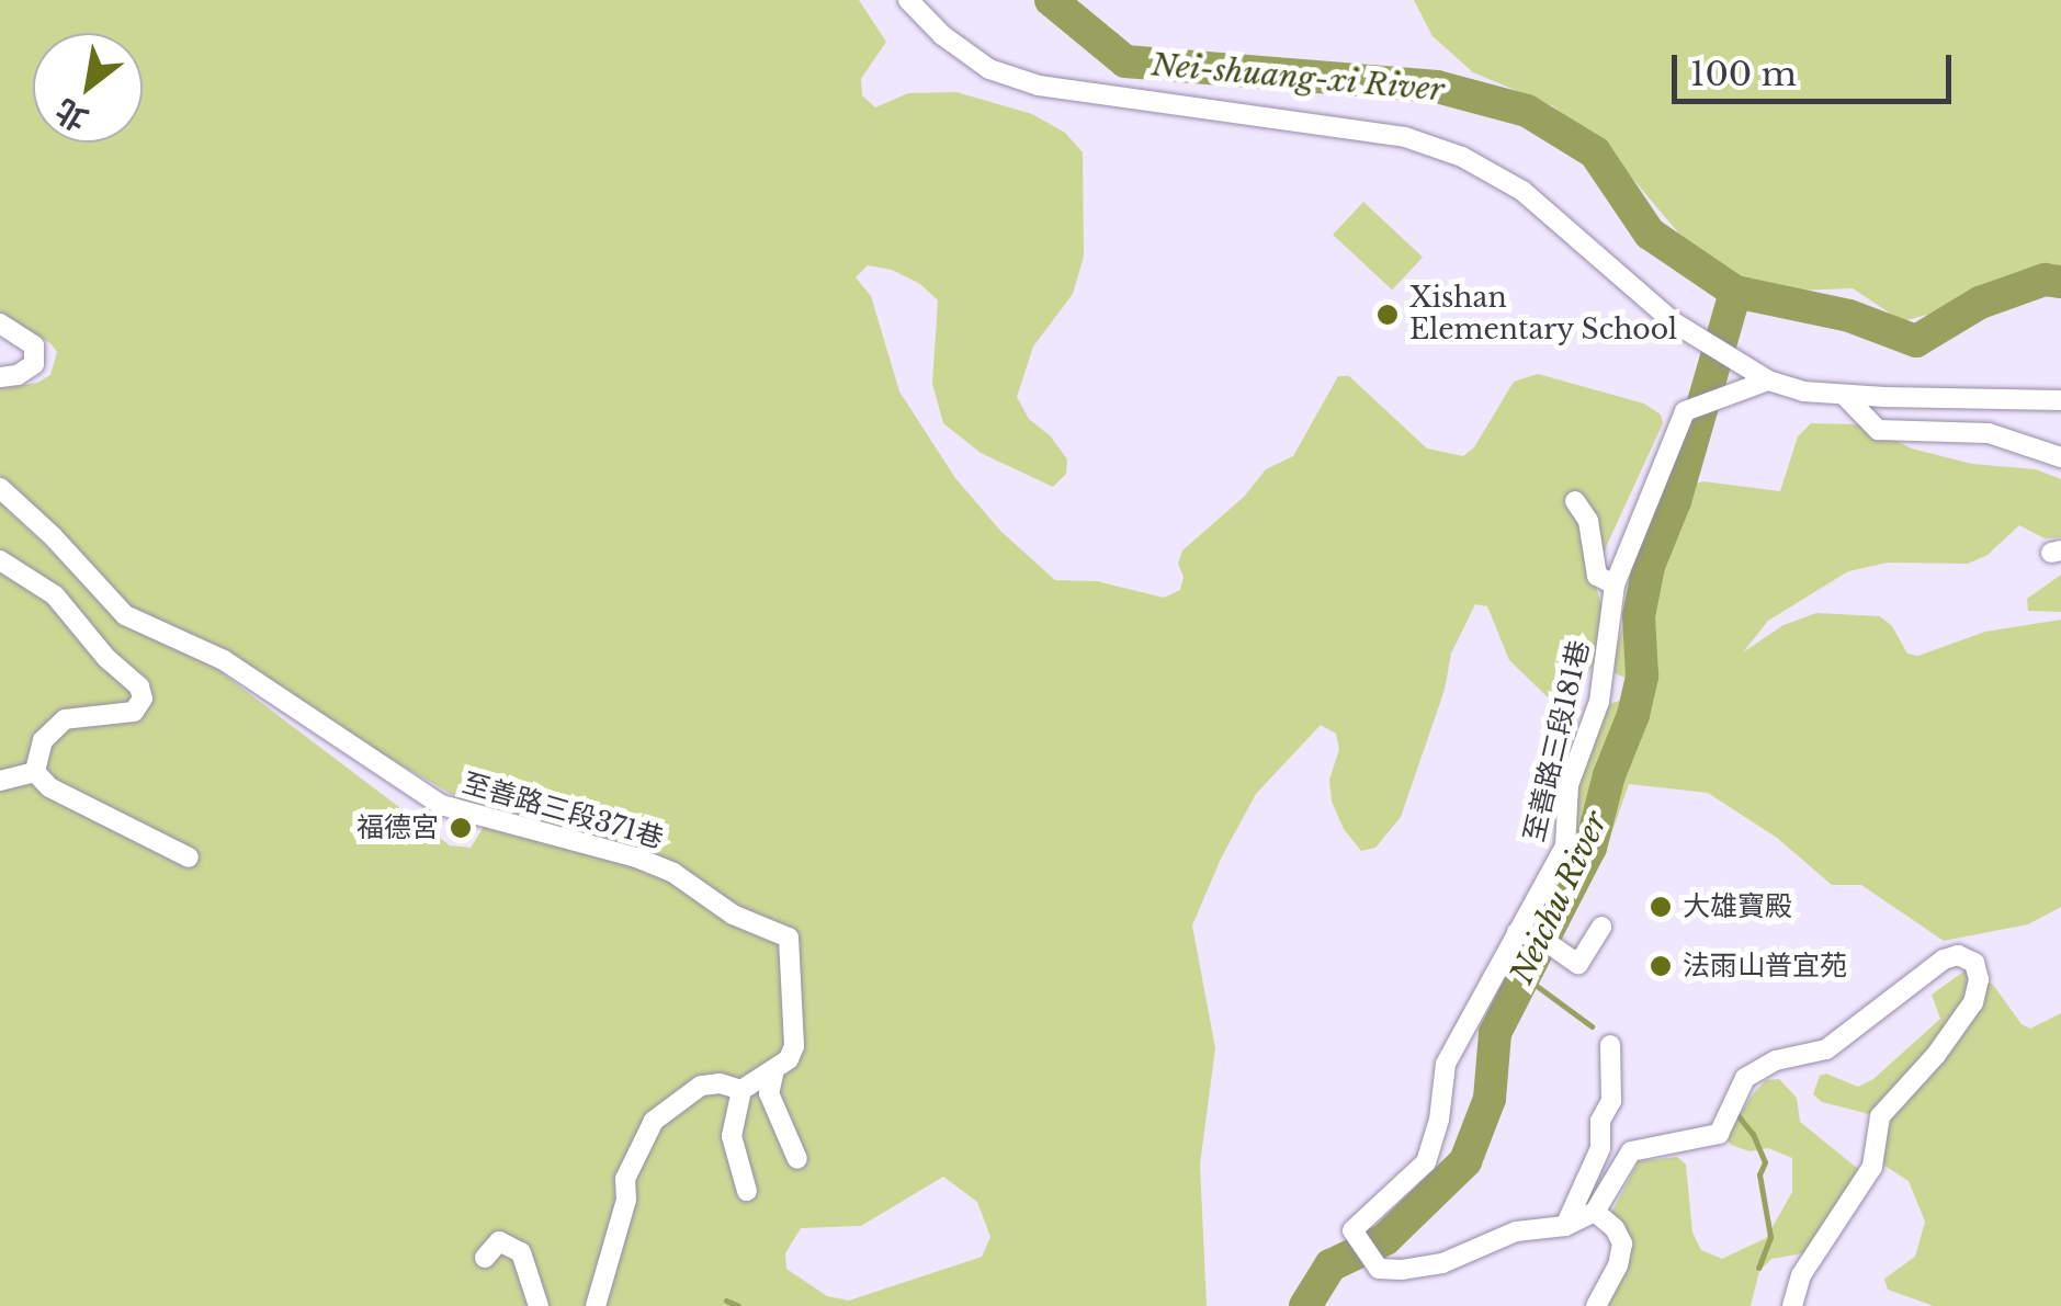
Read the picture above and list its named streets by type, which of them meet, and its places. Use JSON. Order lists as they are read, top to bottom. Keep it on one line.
{"streets":{"street":["至善路三段181巷","至善路三段371巷"]},"water":["Nei-shuang-xi River","Neichu River"],"places":["Xishan Elementary School","福德宮","大雄寶殿","法雨山普宜苑"],"scale_bar":"100 m","north":"bottom left"}
